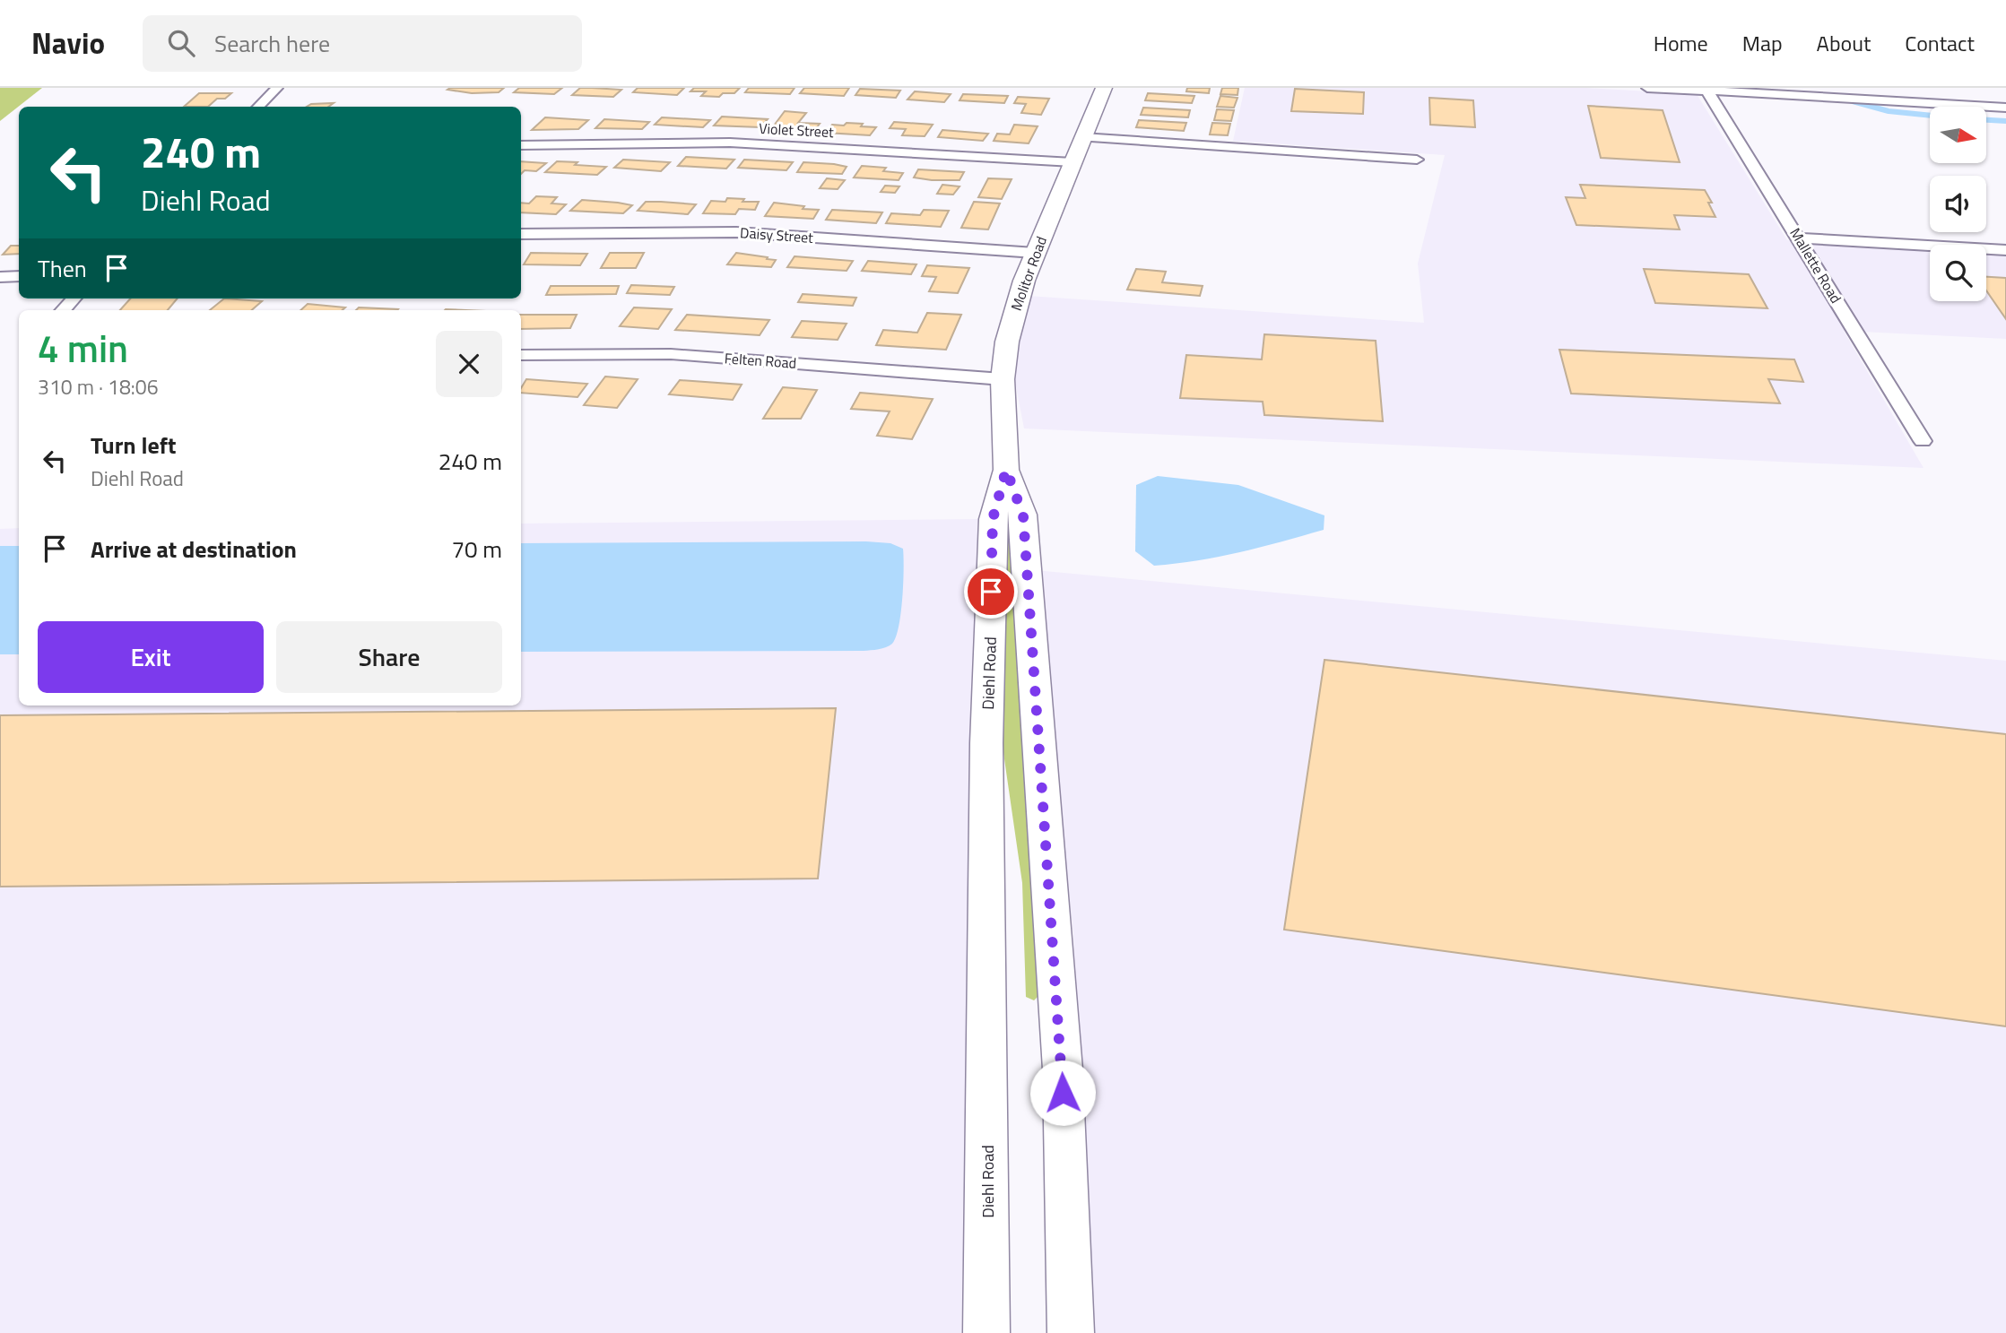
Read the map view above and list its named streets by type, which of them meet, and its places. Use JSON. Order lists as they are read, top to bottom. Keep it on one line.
{"streets":{"street":["Violet Street","Daisy Street","Mallette Road","Molitor Road","Felten Road","Diehl Road"]},"crossings":[["Violet Street","Molitor Road"],["Daisy Street","Molitor Road"],["Molitor Road","Felten Road"],["Molitor Road","Diehl Road"]],"north":"right","page":{"header":"Navio","search":"Search here","nav":["Home","Map","About","Contact"],"turn":["240 m","Diehl Road"],"then":"Then","heading":["4 min","310 m · 18:06"],"list":[{"name":"Turn left","note":"Diehl Road","value":"240 m"},{"name":"Arrive at destination","value":"70 m"}],"buttons":["Exit","Share"]}}
